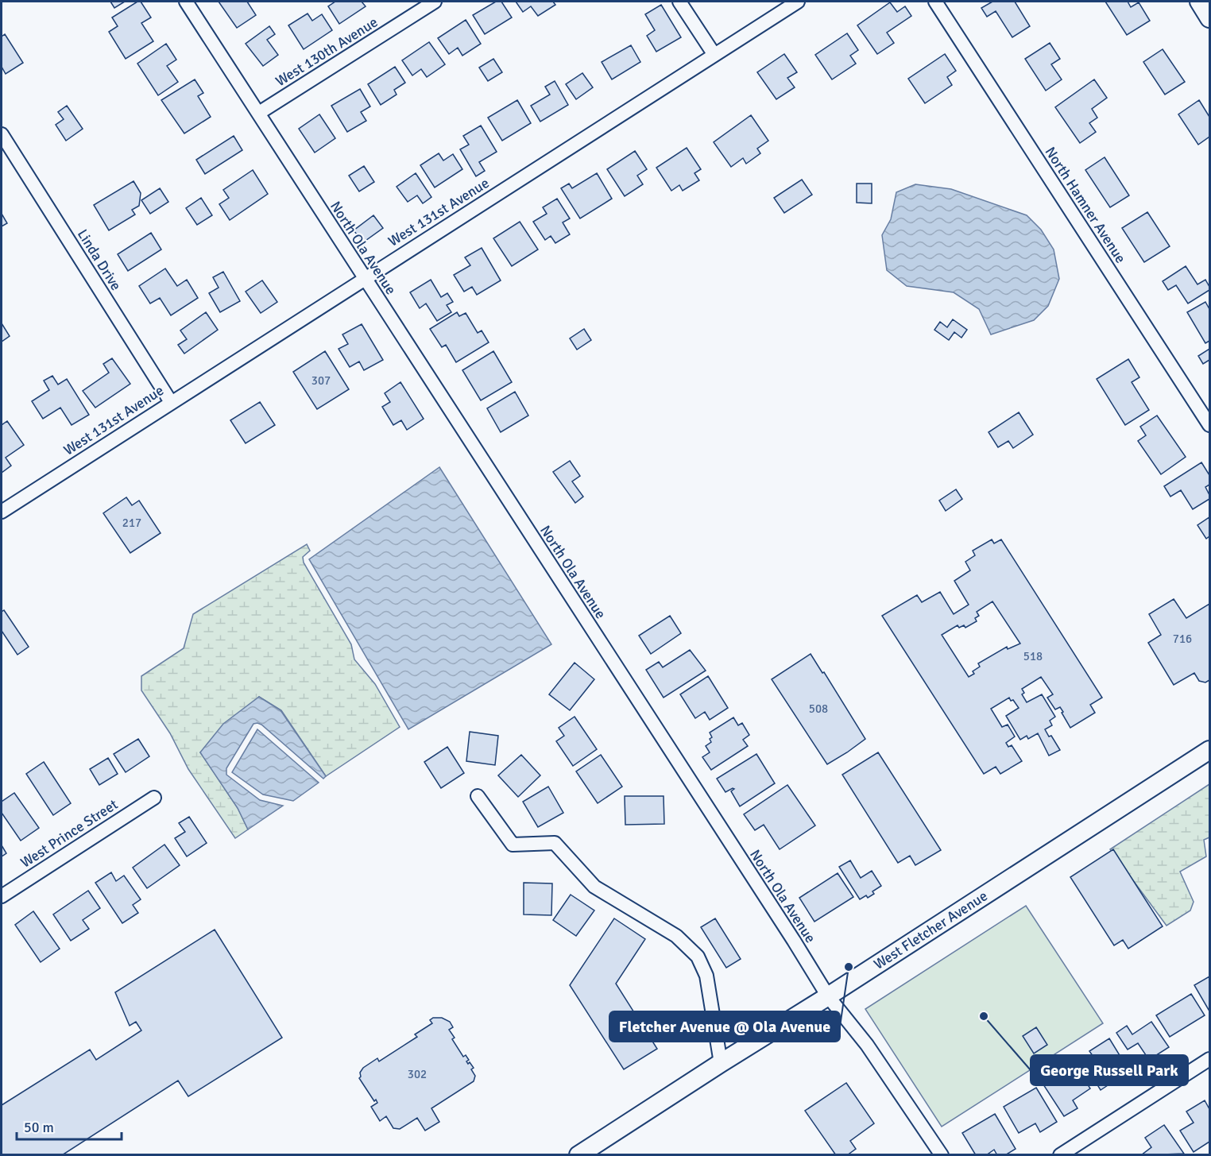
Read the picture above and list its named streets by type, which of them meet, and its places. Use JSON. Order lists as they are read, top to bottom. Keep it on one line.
{"streets":{"main road":["West Fletcher Avenue"],"street":["West 130th Avenue","North Hamner Avenue","West 131st Avenue","North Ola Avenue","Linda Drive","West Prince Street"]},"crossings":[["West 130th Avenue","North Ola Avenue"],["West 131st Avenue","North Ola Avenue"],["West 131st Avenue","Linda Drive"],["North Ola Avenue","West Fletcher Avenue"]],"places":["Fletcher Avenue @ Ola Avenue","George Russell Park"],"house_numbers":["307","217","716","518","508","302"],"scale_bar":"50 m"}
